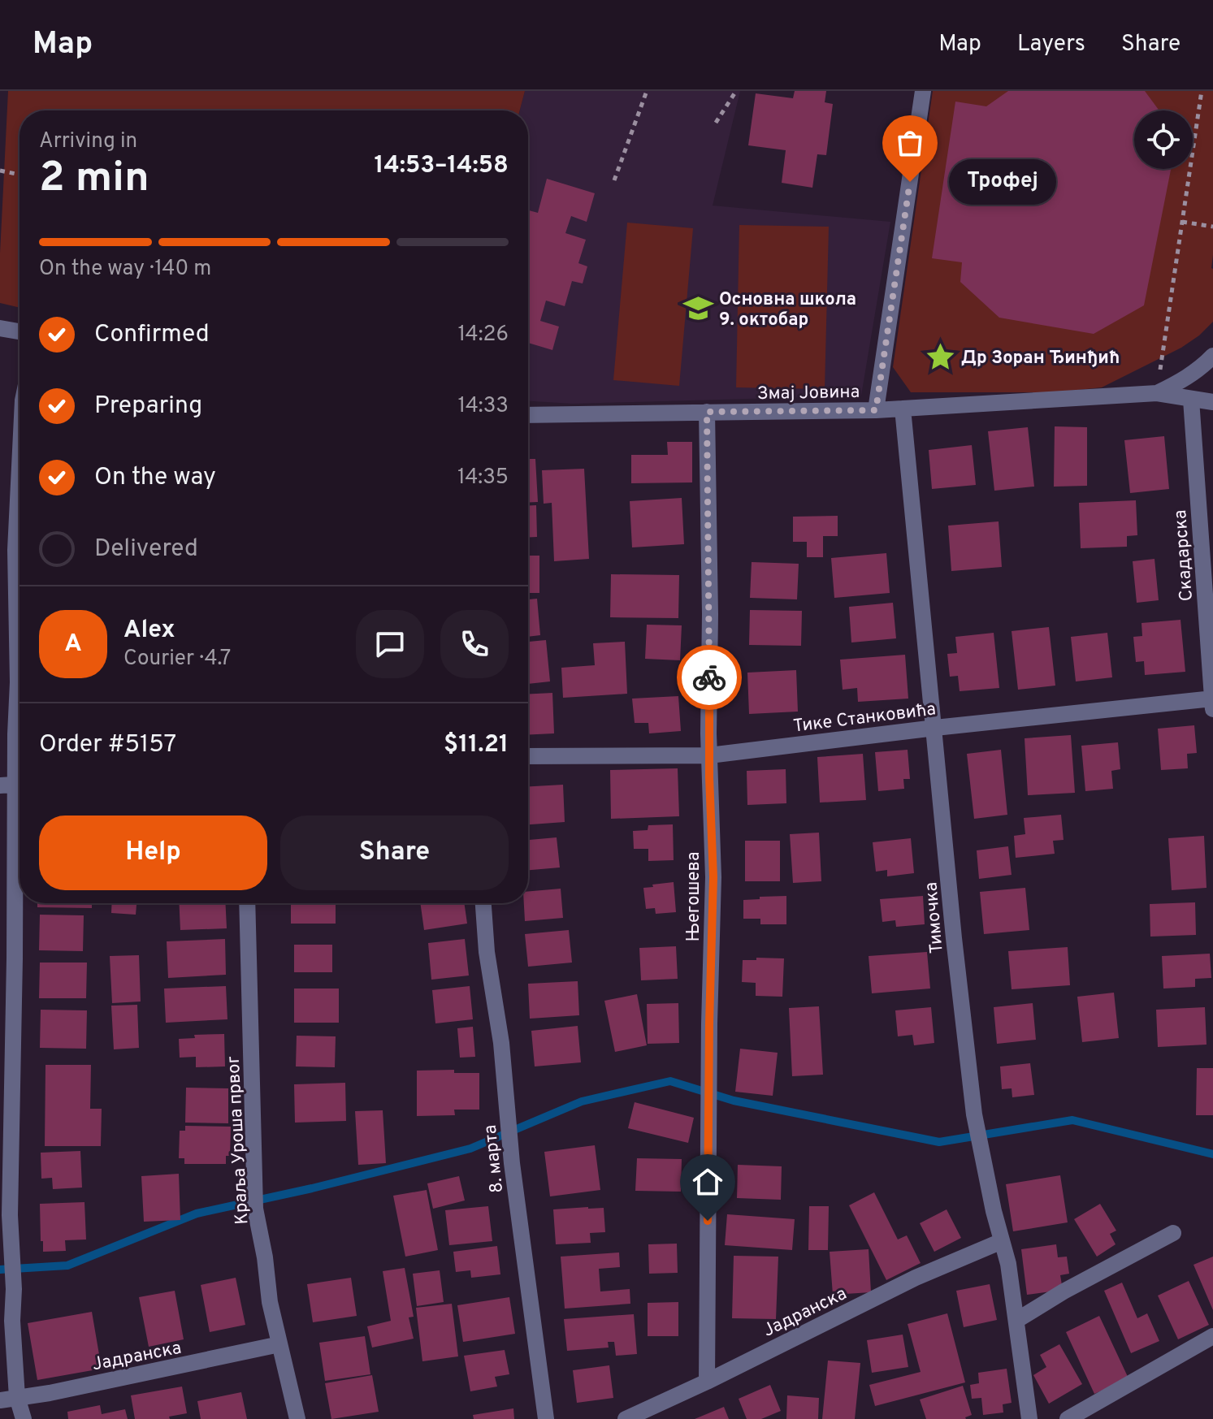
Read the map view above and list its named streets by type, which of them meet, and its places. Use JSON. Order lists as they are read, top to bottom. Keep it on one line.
{"streets":{"street":["Змај Јовина","Скадарска","Тике Станковића","Његошева","Тимочка","Краља Уроша првог","8. марта","Јадранска"]},"crossings":[["Змај Јовина","Скадарска"],["Змај Јовина","Његошева"],["Змај Јовина","Тимочка"],["Скадарска","Тике Станковића"],["Тике Станковића","Његошева"],["Тике Станковића","Тимочка"],["Његошева","Јадранска"],["Тимочка","Јадранска"],["Краља Уроша првог","Јадранска"]],"places":{"other":["Трофеј"],"school or university":["Основна школа 9. октобар"],"place":["Др Зоран Ђинђић"]},"page":{"header":"Map","nav":["Map","Layers","Share"],"heading":["2 min","Arriving in","14:53–14:58"],"panel":["Alex","Courier · 4.7","Order #5157","$11.21"],"bubble":"Трофеј","bar":"On the way · 140 m","list":[["Confirmed","14:26"],["Preparing","14:33"],["On the way","14:35"],"Delivered"],"round":"A","buttons":["Help","Share"]}}
